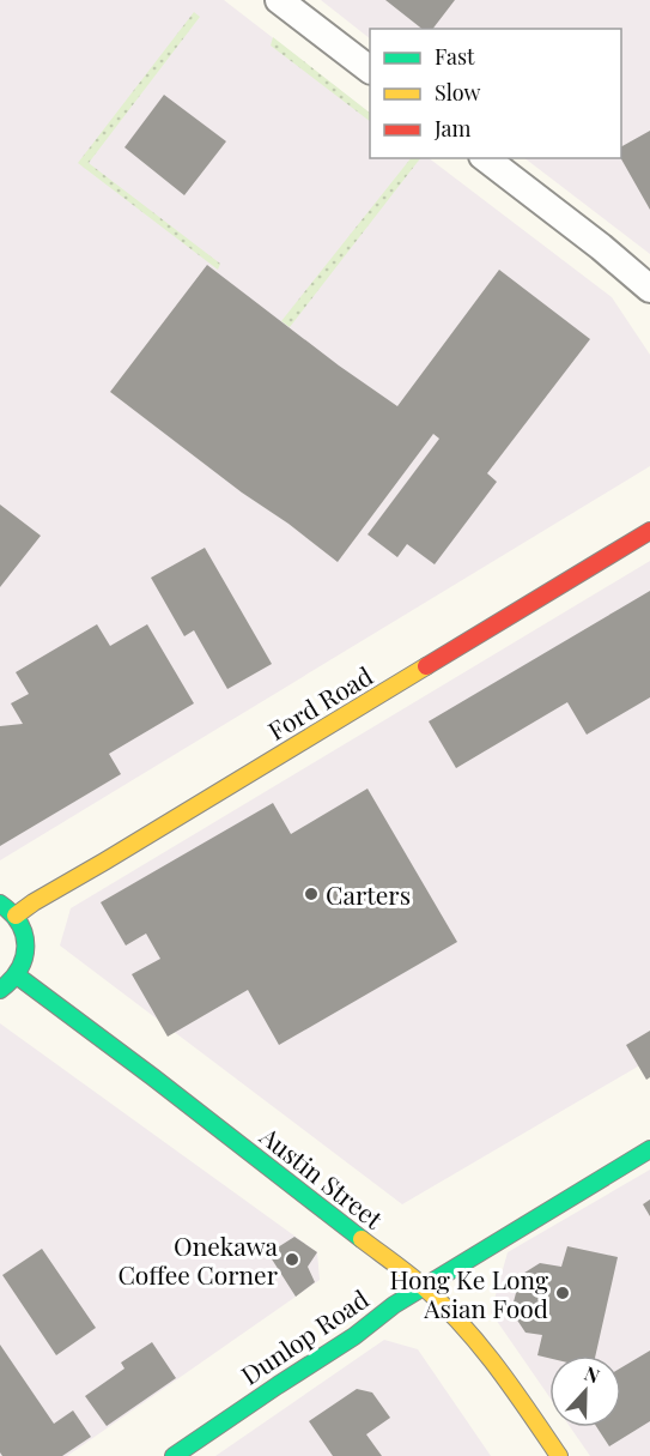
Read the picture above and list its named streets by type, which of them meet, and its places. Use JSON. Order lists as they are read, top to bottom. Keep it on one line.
{"streets":{"street":["Ford Road","Austin Street","Dunlop Road"]},"crossings":[["Austin Street","Dunlop Road"]],"places":["Carters","Onekawa Coffee Corner","Hong Ke Long Asian Food"],"legend":["Fast","Slow","Jam"],"north":"top"}
